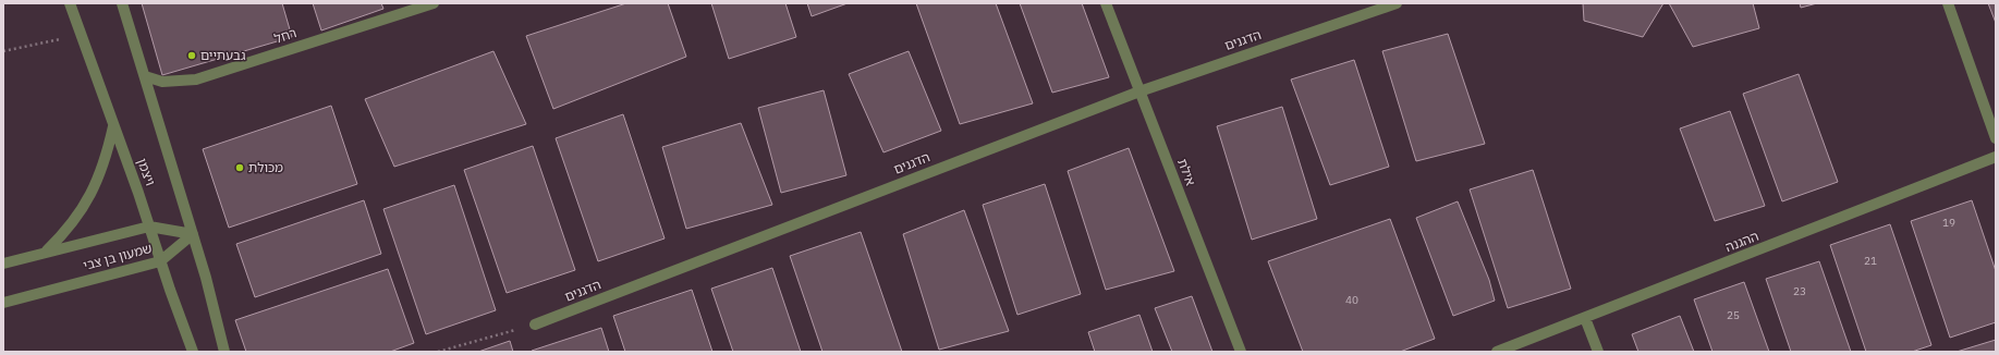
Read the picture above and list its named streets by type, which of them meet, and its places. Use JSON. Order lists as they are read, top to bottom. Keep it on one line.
{"streets":{"street":["רחל","הדגנים","ויצמן","אילת","ההגנה","שמעון בן צבי"]},"crossings":[["רחל","ויצמן"],["הדגנים","אילת"],["ויצמן","שמעון בן צבי"]],"places":["גבעתיים","מכולת"],"house_numbers":["19","21","23","40","25"]}
